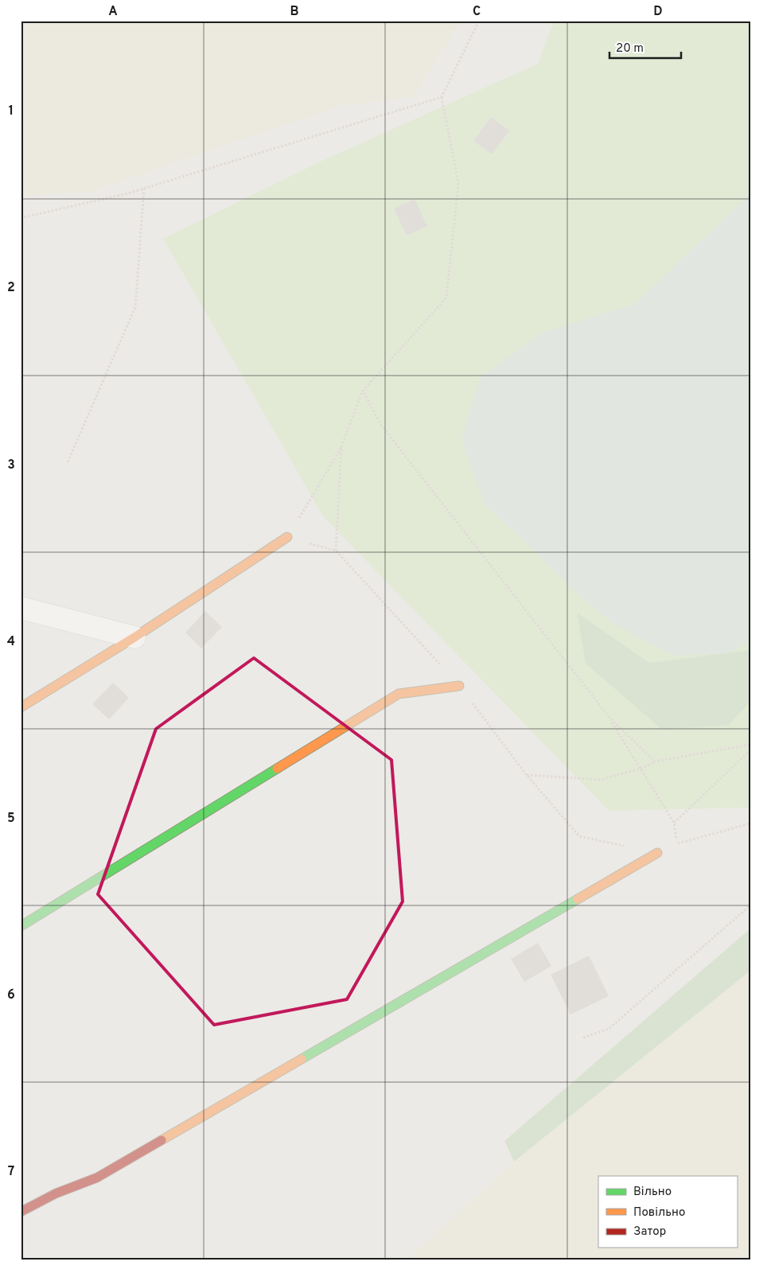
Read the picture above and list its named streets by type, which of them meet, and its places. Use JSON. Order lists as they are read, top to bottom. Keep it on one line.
{"legend":["Вільно","Повільно","Затор"],"scale_bar":"20 m","grid":{"columns":["A","B","C","D"],"rows":["1","2","3","4","5","6","7"]}}
